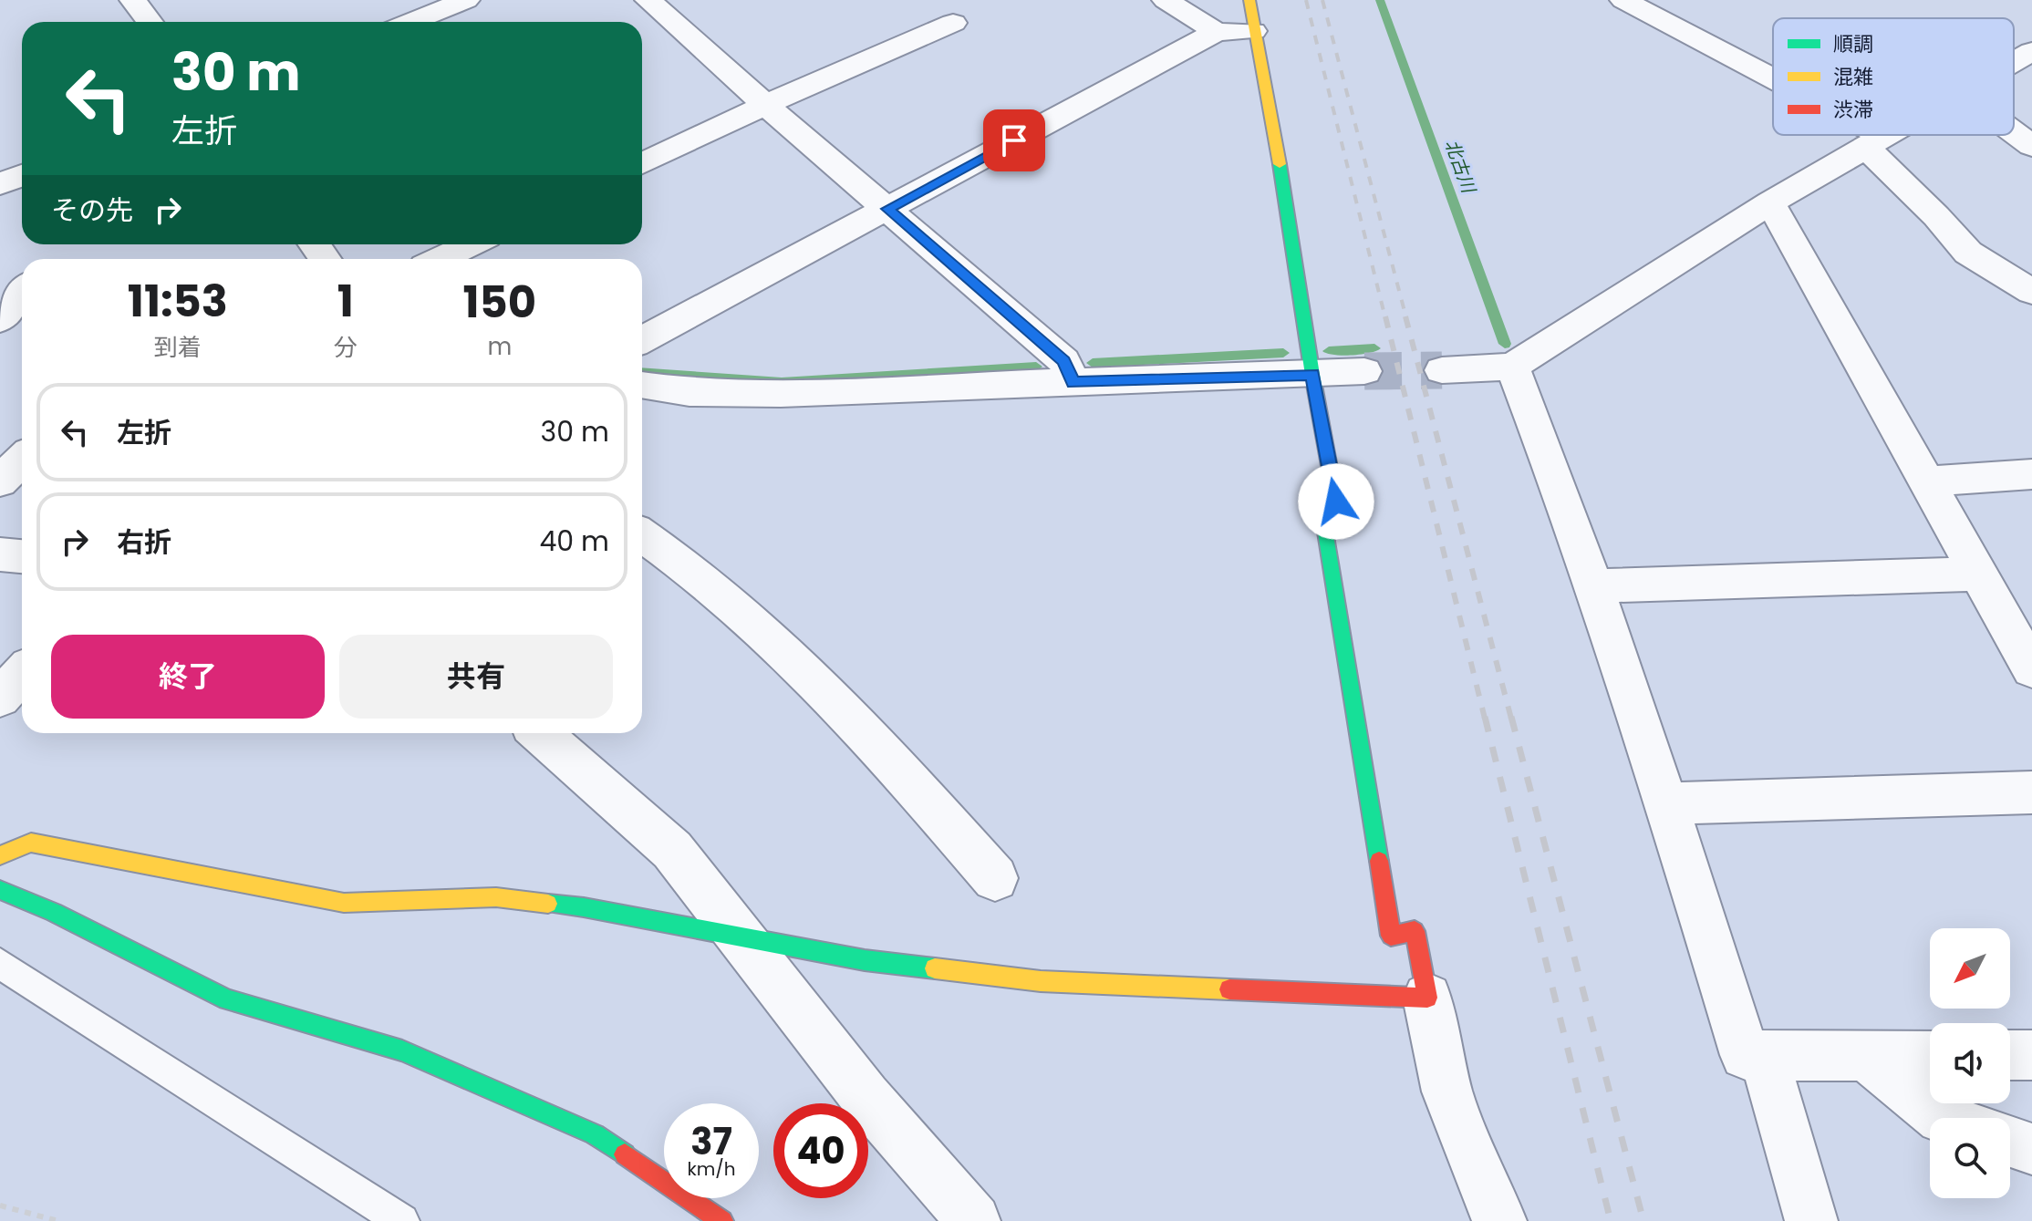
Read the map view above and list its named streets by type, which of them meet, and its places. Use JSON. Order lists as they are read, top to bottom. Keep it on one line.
{"water":["北古川"],"legend":["順調","混雑","渋滞"],"north":"bottom left","page":{"turn":["30 m","左折"],"then":"その先","eta":["11:53","到着","1","分","150","m"],"list":[{"name":"左折","value":"30 m"},{"name":"右折","value":"40 m"}],"buttons":["終了","共有"],"speed":"37 km/h","limit":"40"}}
